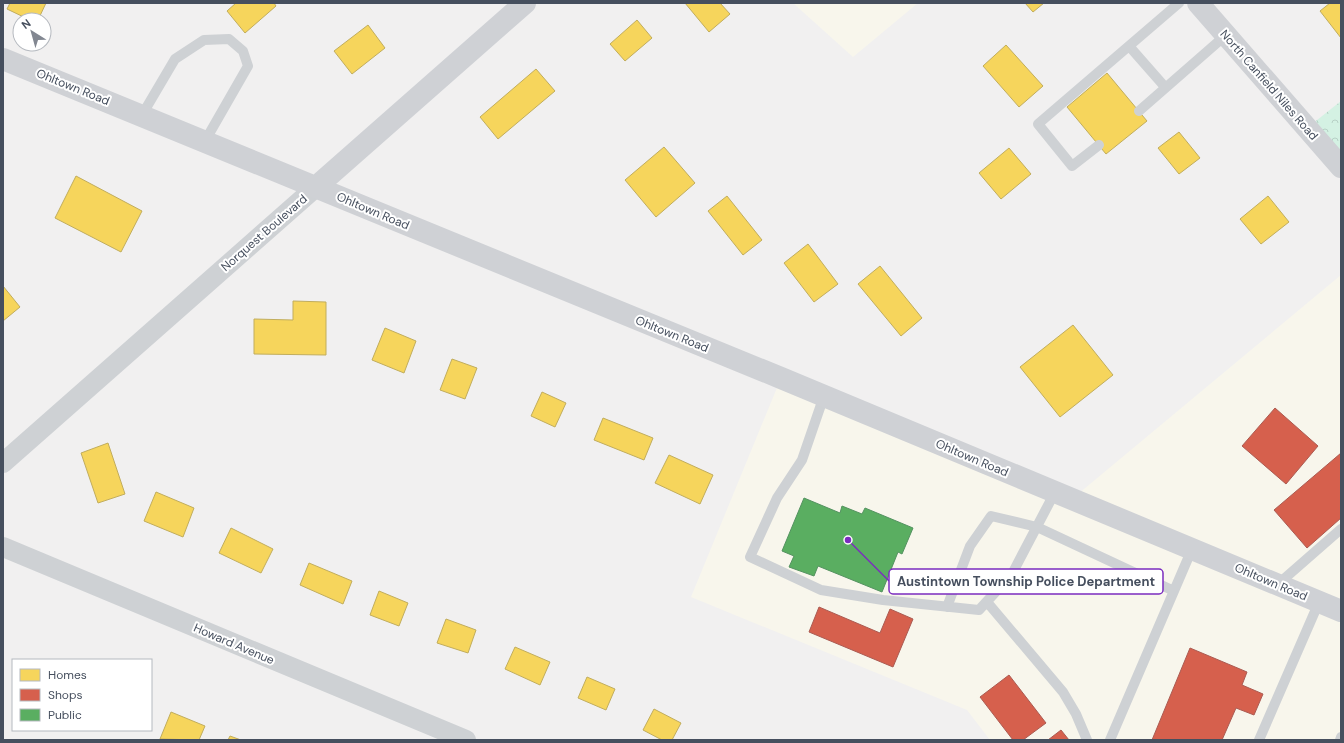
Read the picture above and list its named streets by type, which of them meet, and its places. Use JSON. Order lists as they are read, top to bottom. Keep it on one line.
{"streets":{"street":["North Canfield Niles Road","Ohltown Road","Norquest Boulevard","Howard Avenue"]},"crossings":[["Ohltown Road","Norquest Boulevard"]],"places":["Austintown Township Police Department"],"legend":["Homes","Shops","Public"],"north":"top left"}
